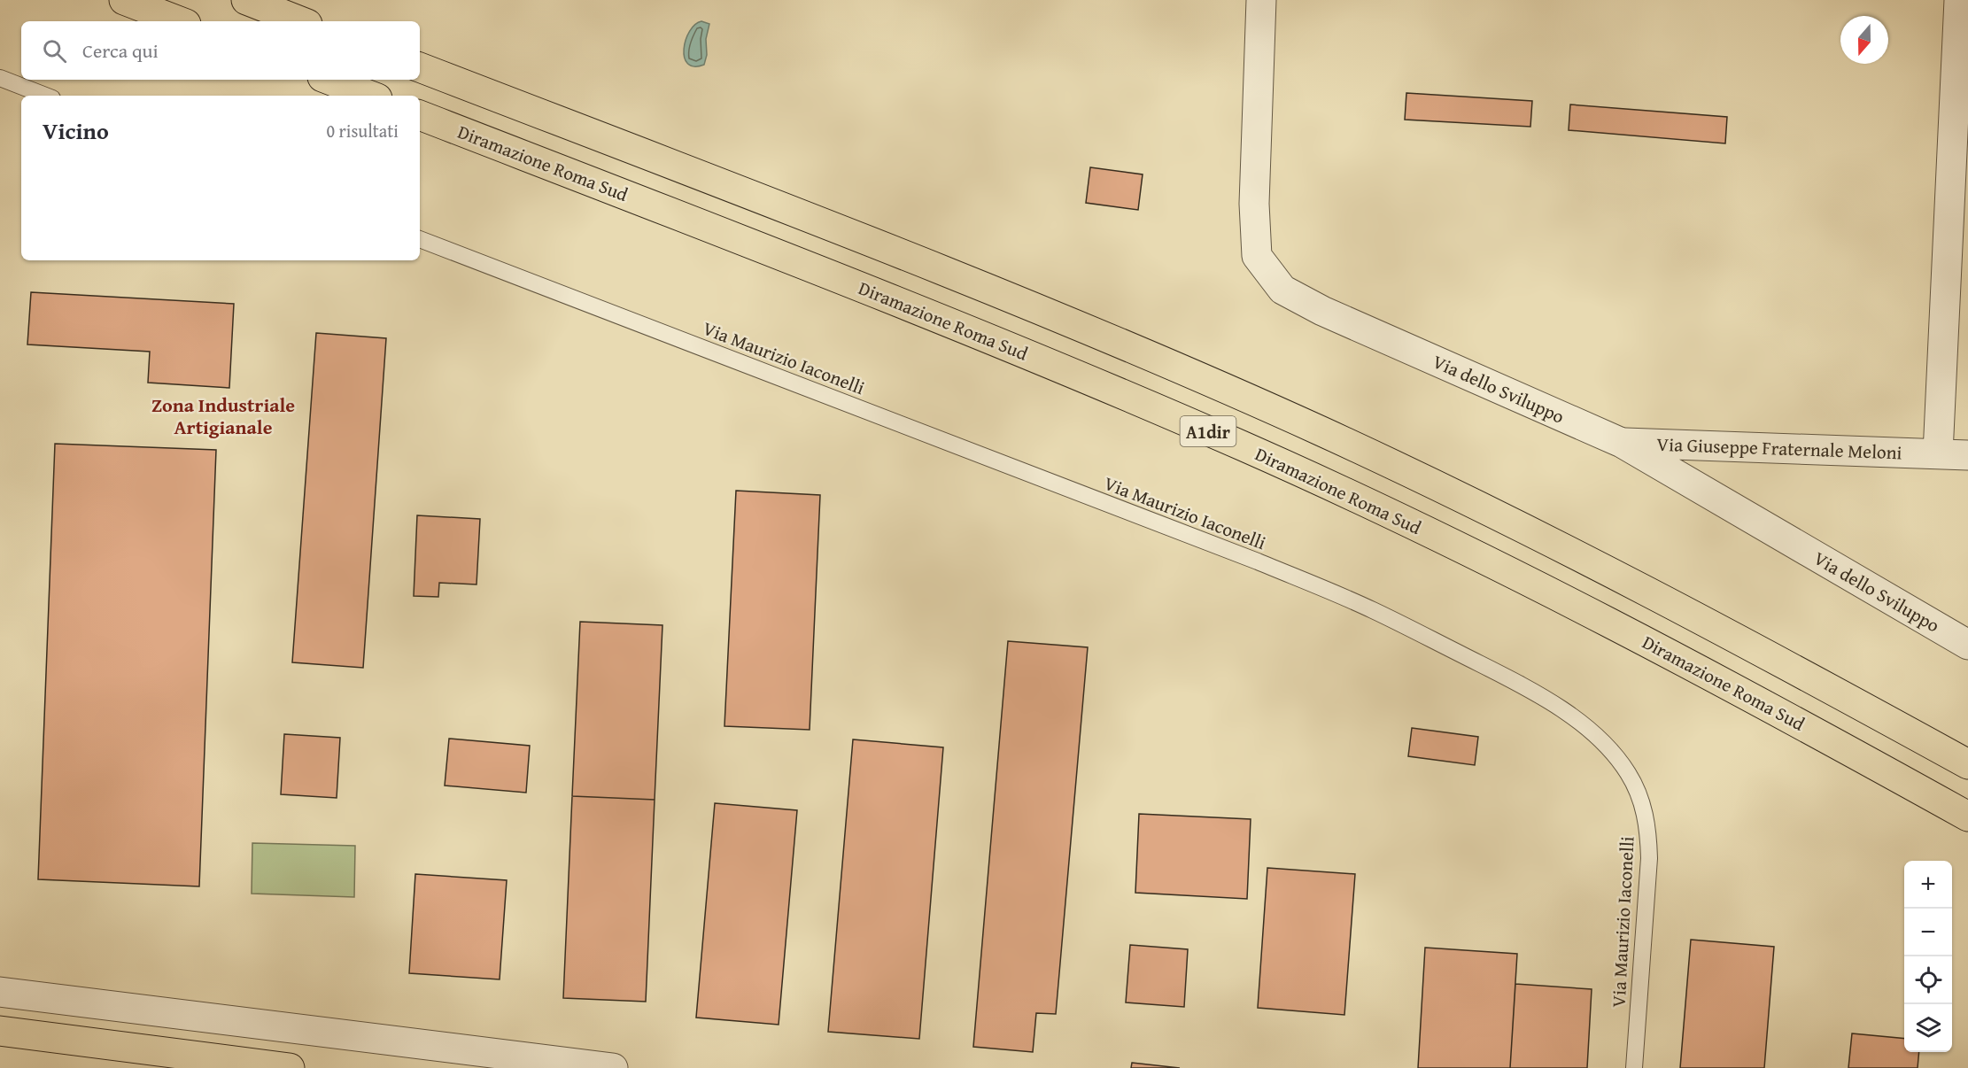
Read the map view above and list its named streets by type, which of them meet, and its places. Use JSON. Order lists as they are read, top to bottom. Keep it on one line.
{"streets":{"main road":["Diramazione Roma Sud","A1dir"],"street":["Via dello Sviluppo","Via Giuseppe Fraternale Meloni"],"lane":["Via Maurizio Iaconelli"]},"crossings":[["Via dello Sviluppo","Via Giuseppe Fraternale Meloni"]],"districts":["Zona Industriale Artigianale"],"north":"bottom","page":{"search":"Cerca qui","heading":["Vicino","0 risultati"],"map_buttons":["+","−"]}}
